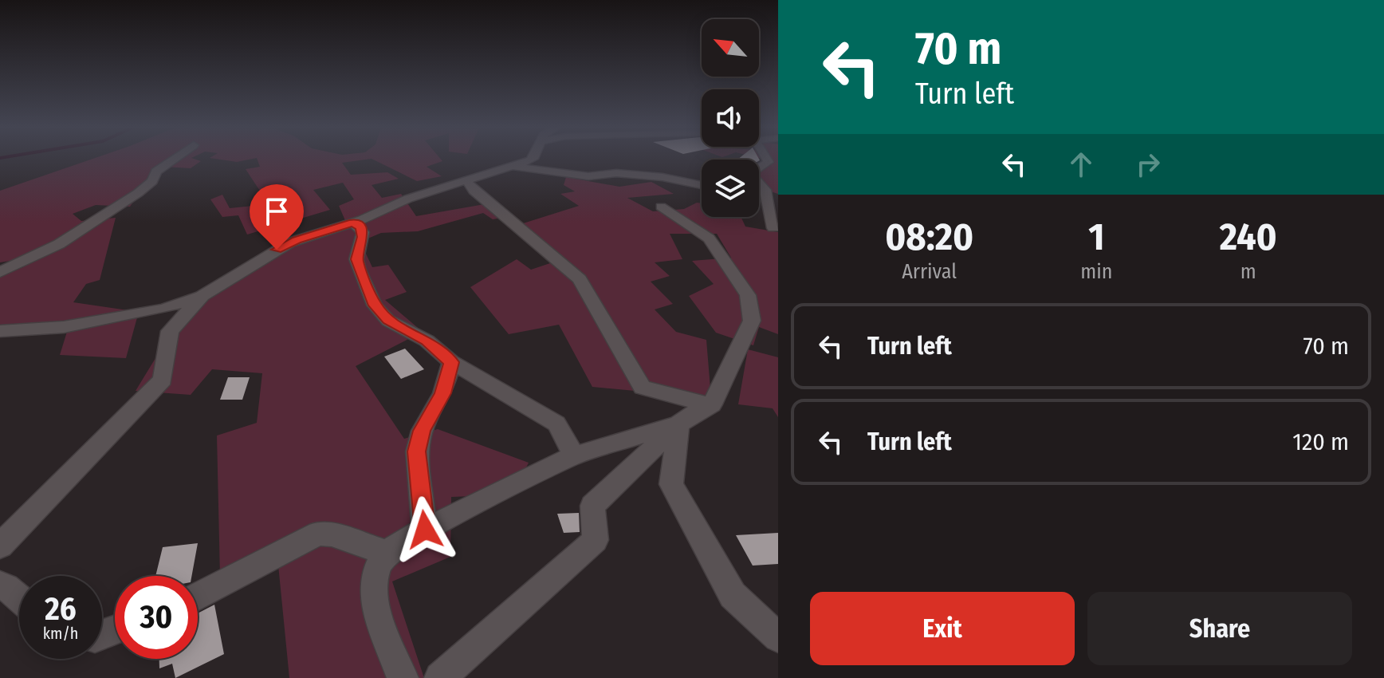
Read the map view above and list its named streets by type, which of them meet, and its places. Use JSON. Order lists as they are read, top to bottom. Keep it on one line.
{"north":"top left","page":{"turn":["70 m","Turn left"],"eta":["08:20","Arrival","1","min","240","m"],"list":[{"name":"Turn left","value":"70 m"},{"name":"Turn left","value":"120 m"}],"speed":"26 km/h","limit":"30","buttons":["Exit","Share"]}}
